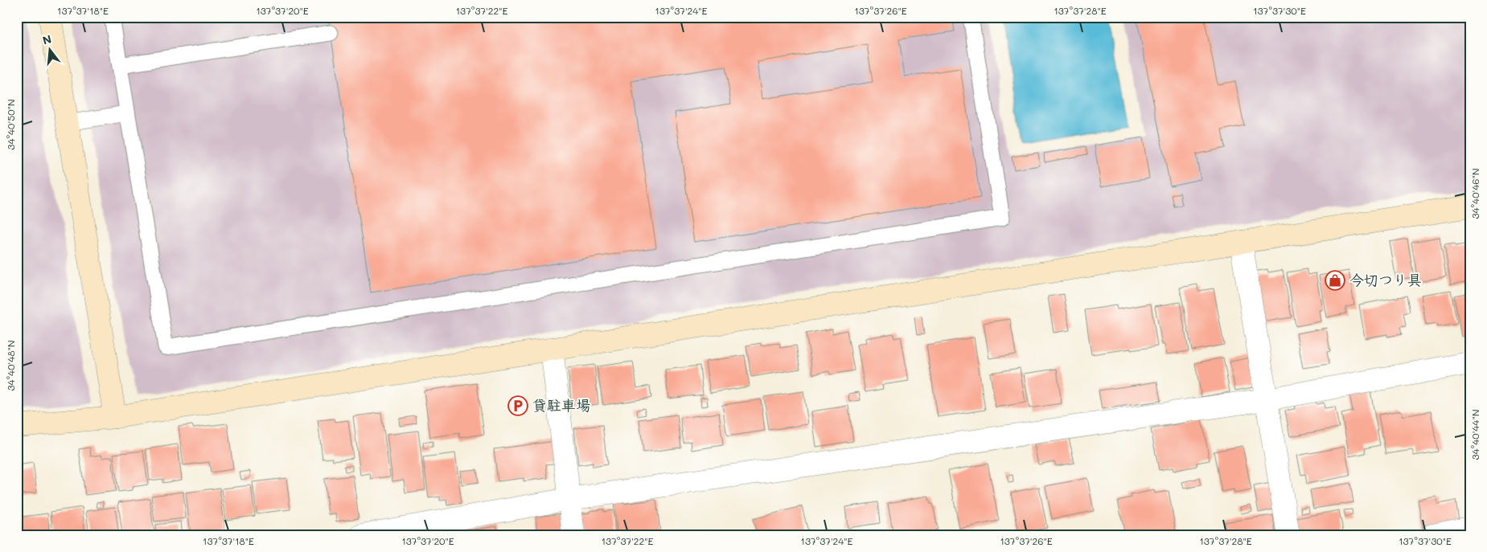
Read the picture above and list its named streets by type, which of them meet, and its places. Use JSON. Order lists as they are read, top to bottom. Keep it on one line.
{"places":{"shop":["今切つり具"],"parking":["貸駐車場"]},"north":"top","coordinates":["137°37'18\"E","137°37'20\"E","137°37'22\"E","137°37'24\"E","137°37'26\"E","137°37'28\"E","137°37'30\"E","34°40'50\"N","34°40'46\"N","34°40'48\"N","34°40'44\"N"]}
